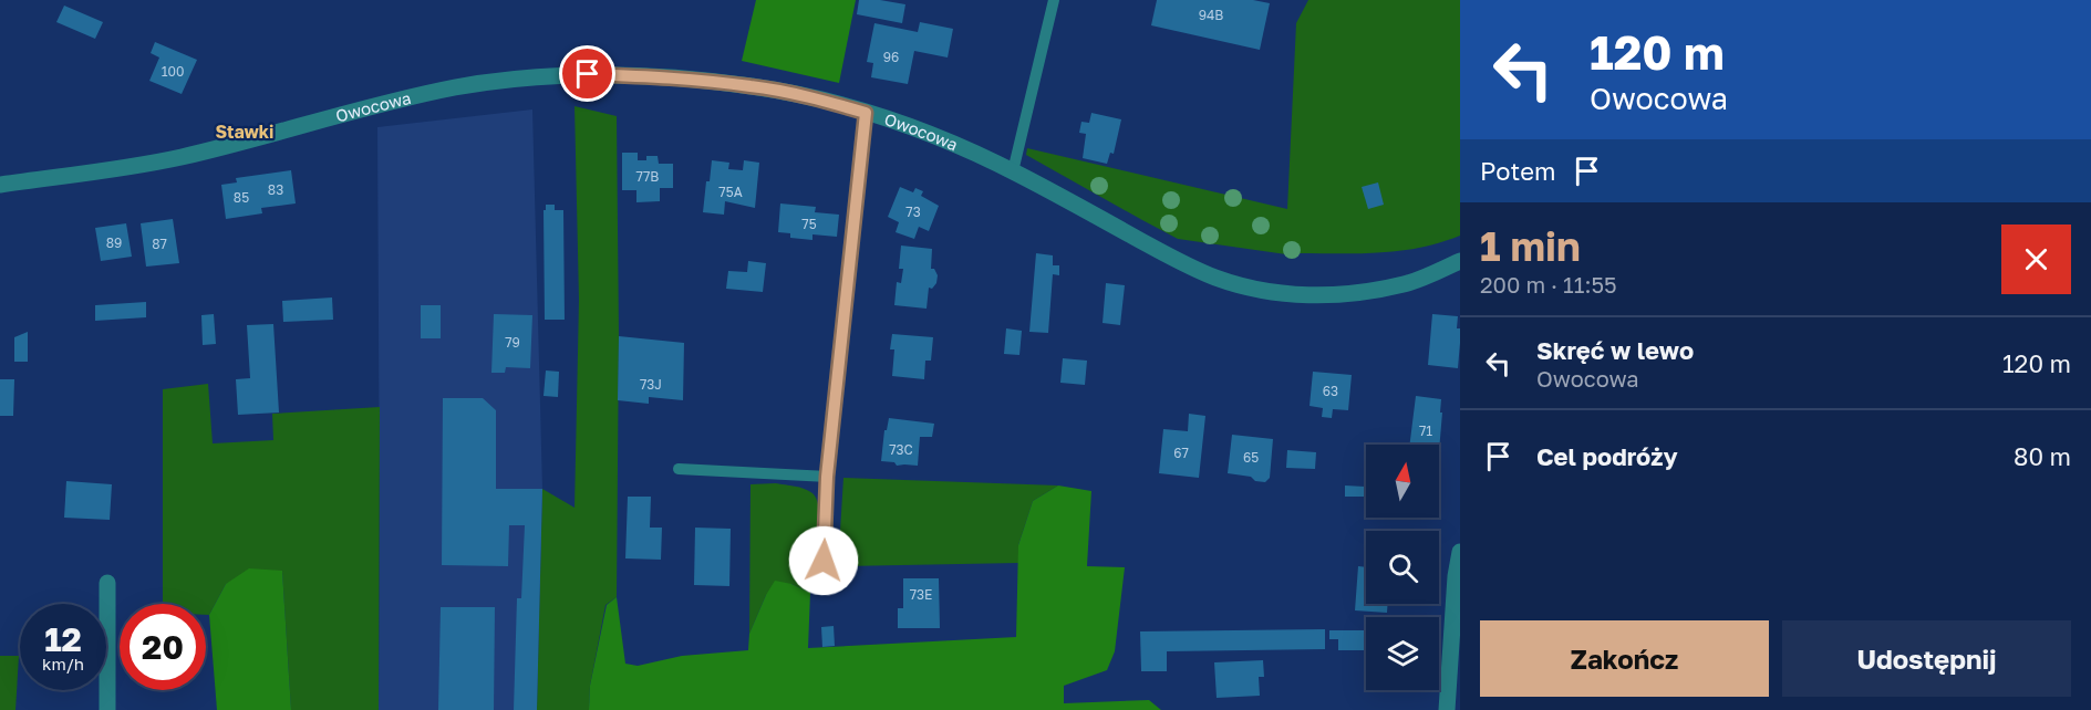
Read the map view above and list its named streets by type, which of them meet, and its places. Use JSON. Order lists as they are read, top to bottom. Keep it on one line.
{"streets":{"street":["Owocowa"]},"districts":["Stawki"],"house_numbers":["94B","96","100","77B","83","75A","85","73","75","89","87","79","73J","63","71","73C","67","65","73E"],"north":"top","page":{"turn":["120 m","Owocowa"],"then":"Potem","heading":["1 min","200 m · 11:55"],"list":[{"name":"Skręć w lewo","note":"Owocowa","value":"120 m"},{"name":"Cel podróży","value":"80 m"}],"speed":"12 km/h","limit":"20","buttons":["Zakończ","Udostępnij"]}}
